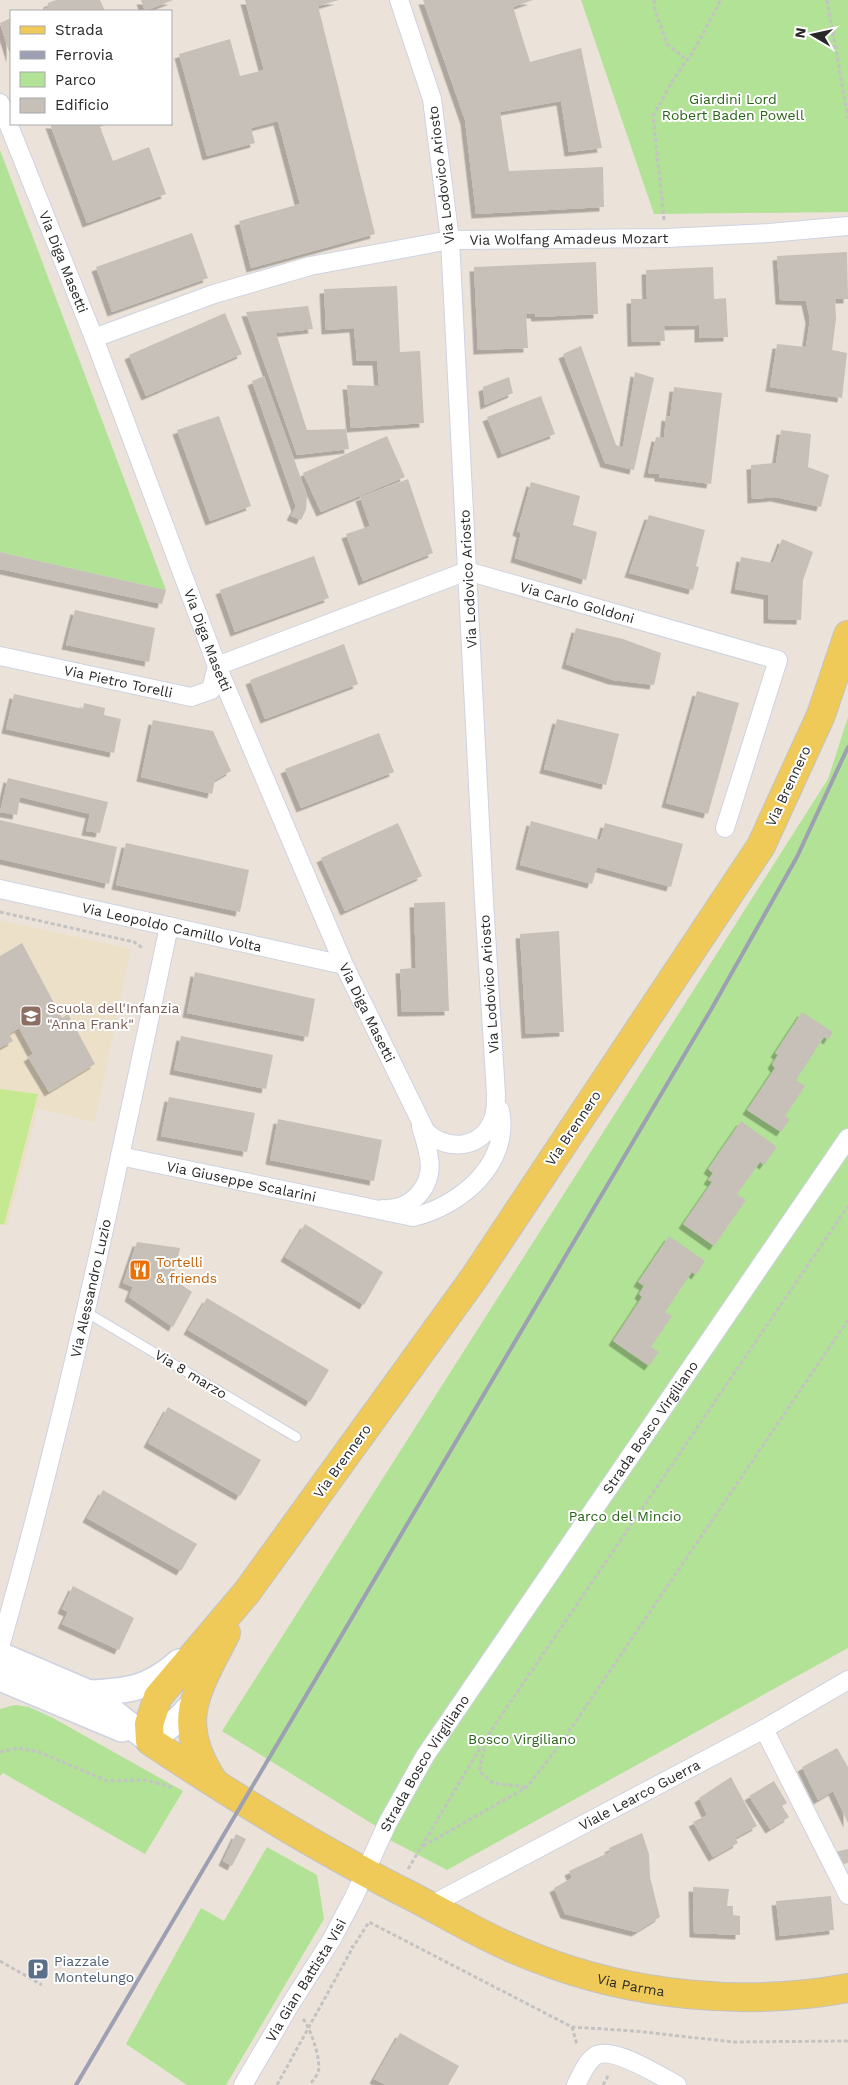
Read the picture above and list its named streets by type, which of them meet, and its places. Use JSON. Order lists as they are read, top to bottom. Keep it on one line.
{"streets":{"main road":["Via Brennero","Via Parma"],"street":["Via Lodovico Ariosto","Via Wolfang Amadeus Mozart","Via Diga Masetti","Via Carlo Goldoni","Via Pietro Torelli","Via Leopoldo Camillo Volta","Via Giuseppe Scalarini","Via Alessandro Luzio","Strada Bosco Virgiliano","Viale Learco Guerra","Via Gian Battista Visi"],"lane":["Via 8 marzo"]},"crossings":[["Via Lodovico Ariosto","Via Wolfang Amadeus Mozart"],["Via Lodovico Ariosto","Via Diga Masetti"],["Via Lodovico Ariosto","Via Carlo Goldoni"],["Via Wolfang Amadeus Mozart","Via Diga Masetti"],["Via Diga Masetti","Via Pietro Torelli"],["Via Diga Masetti","Via Leopoldo Camillo Volta"],["Via Brennero","Via Parma"],["Via Leopoldo Camillo Volta","Via Alessandro Luzio"],["Via Giuseppe Scalarini","Via Alessandro Luzio"],["Via Alessandro Luzio","Via 8 marzo"],["Strada Bosco Virgiliano","Via Gian Battista Visi"],["Strada Bosco Virgiliano","Via Parma"],["Viale Learco Guerra","Via Parma"],["Via Gian Battista Visi","Via Parma"]],"parks":["Giardini Lord Robert Baden Powell","Parco del Mincio","Bosco Virgiliano"],"places":{"school or university":["Scuola dell'Infanzia \"Anna Frank\""],"restaurant":["Tortelli & friends"],"parking":["Piazzale Montelungo"]},"legend":["Strada","Ferrovia","Parco","Edificio"],"north":"left"}
